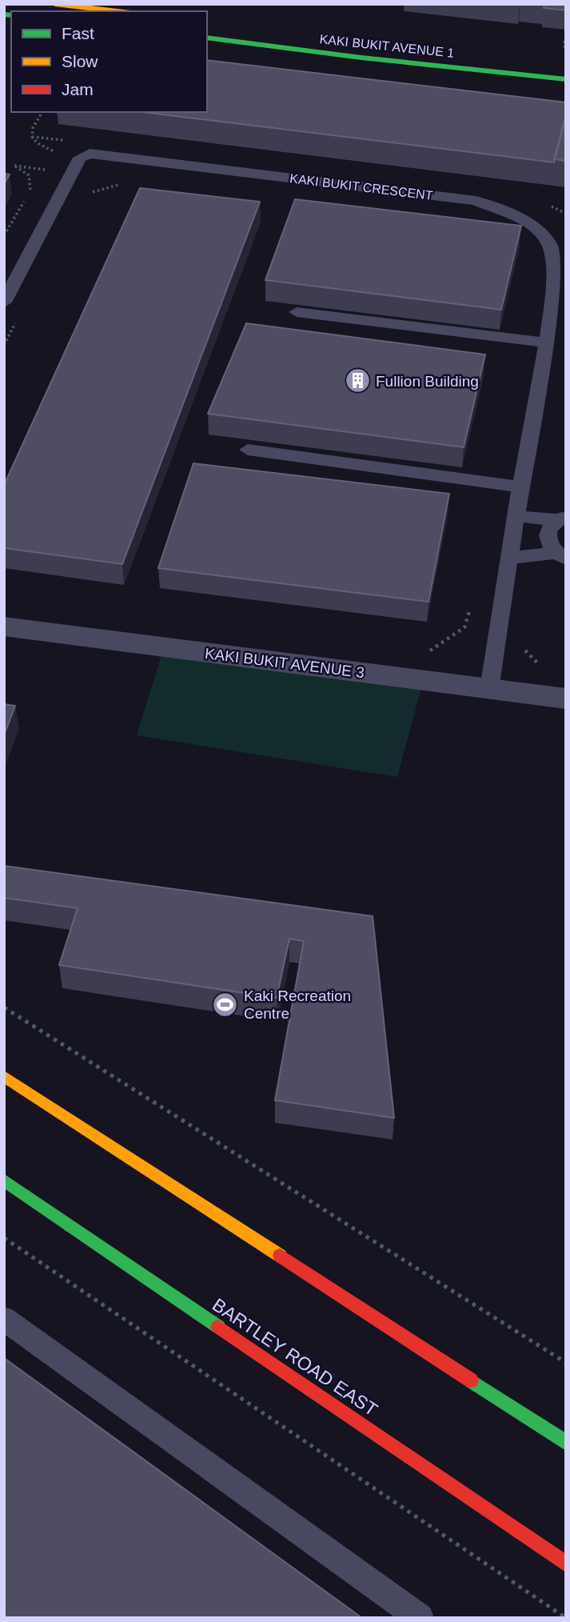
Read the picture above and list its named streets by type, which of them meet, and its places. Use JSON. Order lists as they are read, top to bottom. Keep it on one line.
{"streets":{"main road":["KAKI BUKIT AVENUE 1","BARTLEY ROAD EAST"],"street":["KAKI BUKIT AVENUE 3"],"lane":["KAKI BUKIT CRESCENT"]},"places":{"building":["Fullion Building"],"sports":["Kaki Recreation Centre"]},"legend":["Fast","Slow","Jam"]}
